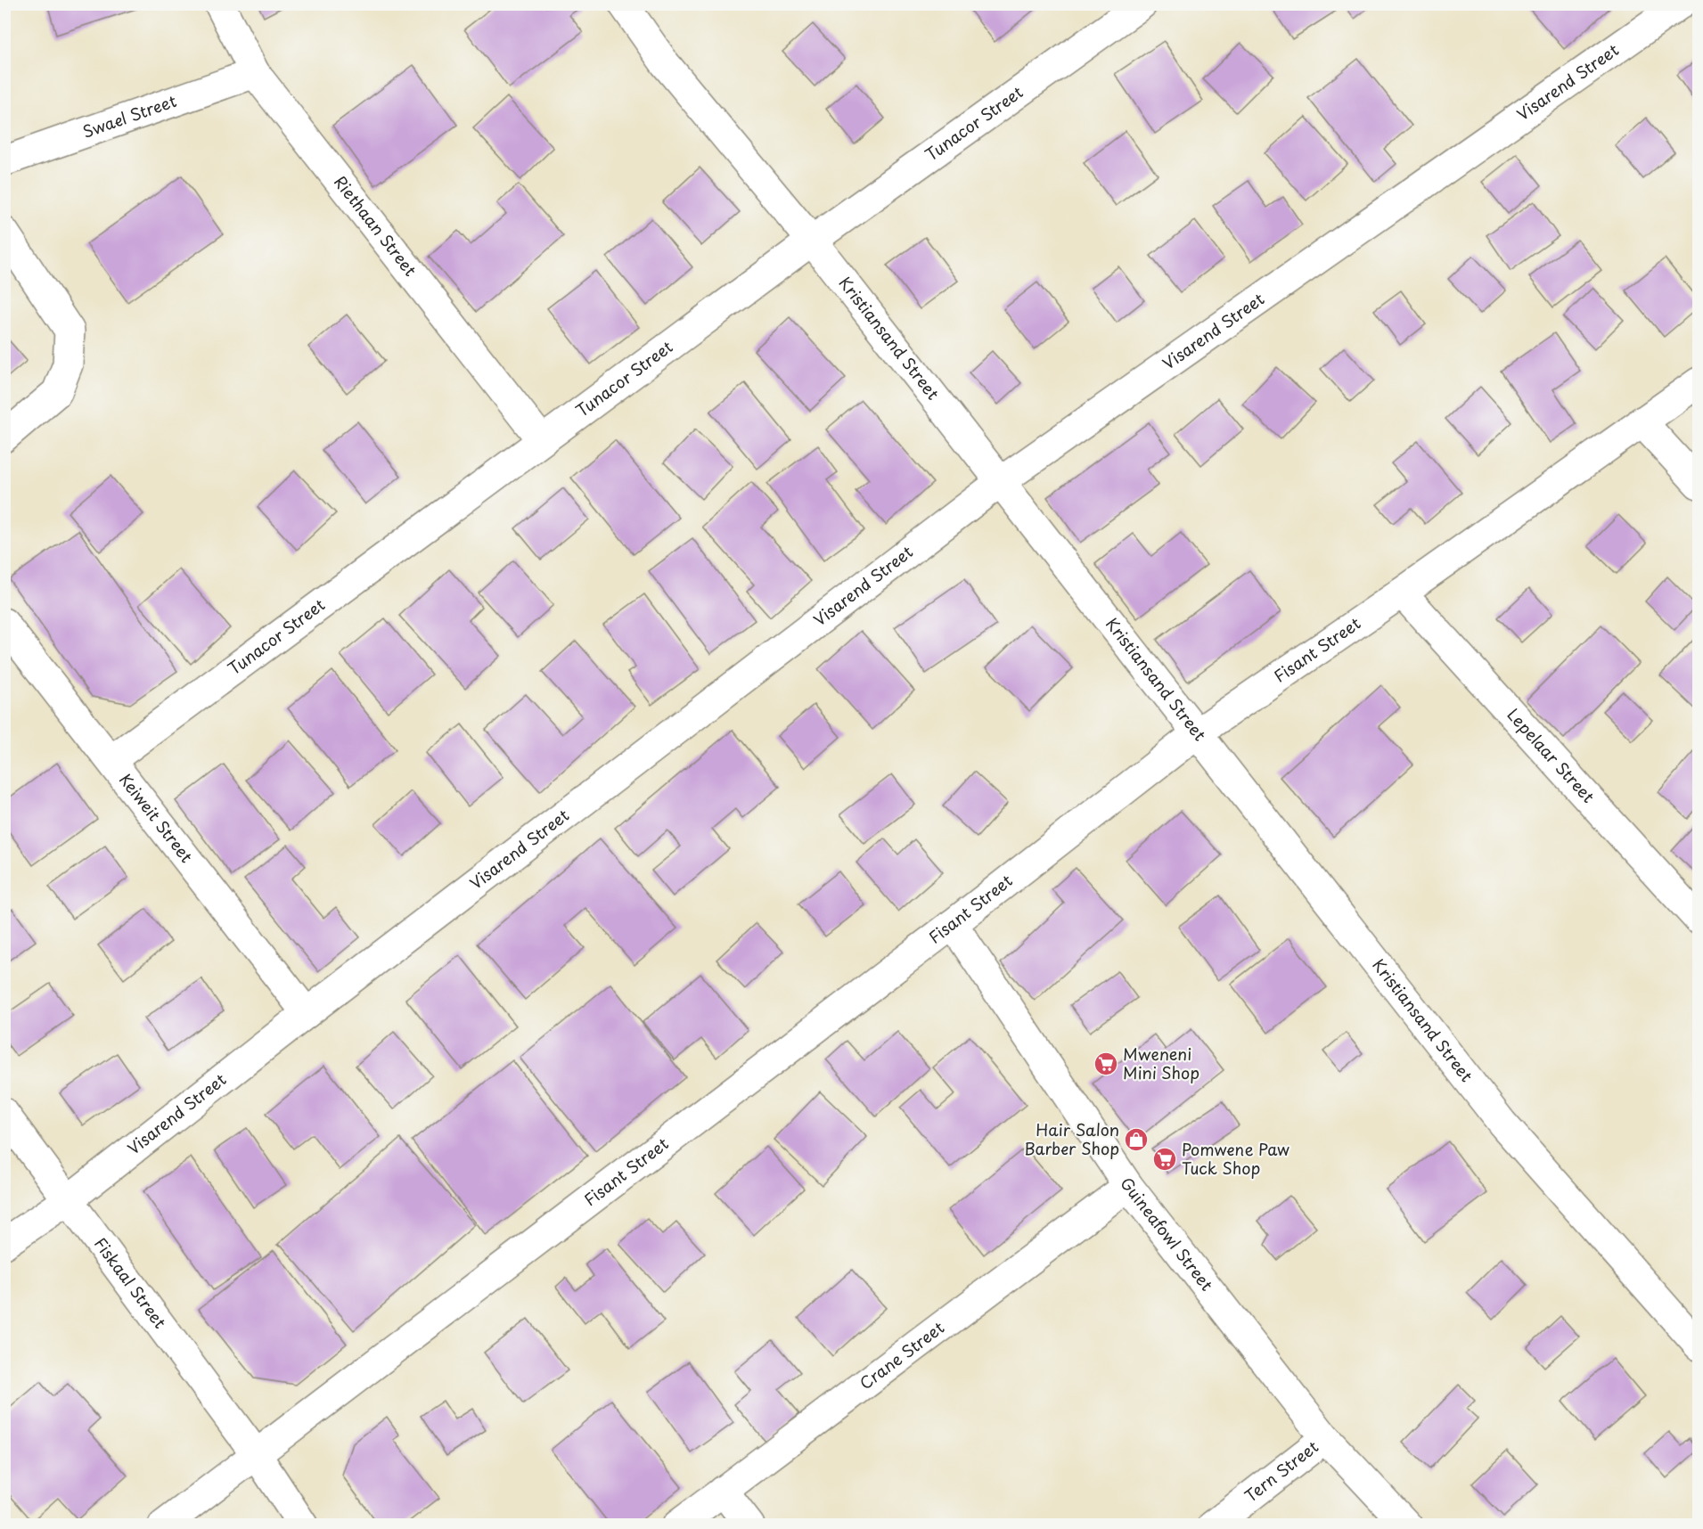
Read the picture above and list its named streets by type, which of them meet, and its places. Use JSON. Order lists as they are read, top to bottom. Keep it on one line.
{"streets":{"street":["Visarend Street","Swael Street","Tunacor Street","Riethaan Street","Kristiansand Street","Fisant Street","Lepelaar Street","Keiweit Street","Guineafowl Street","Fiskaal Street","Crane Street","Tern Street"]},"crossings":[["Visarend Street","Kristiansand Street"],["Visarend Street","Keiweit Street"],["Visarend Street","Fiskaal Street"],["Swael Street","Riethaan Street"],["Tunacor Street","Riethaan Street"],["Tunacor Street","Kristiansand Street"],["Tunacor Street","Keiweit Street"],["Kristiansand Street","Fisant Street"],["Fisant Street","Lepelaar Street"],["Fisant Street","Guineafowl Street"],["Fisant Street","Fiskaal Street"],["Guineafowl Street","Crane Street"],["Guineafowl Street","Tern Street"]],"places":{"supermarket":["Mweneni Mini Shop","Pomwene Paw Tuck Shop"],"shop":["Hair Salon Barber Shop"]}}
